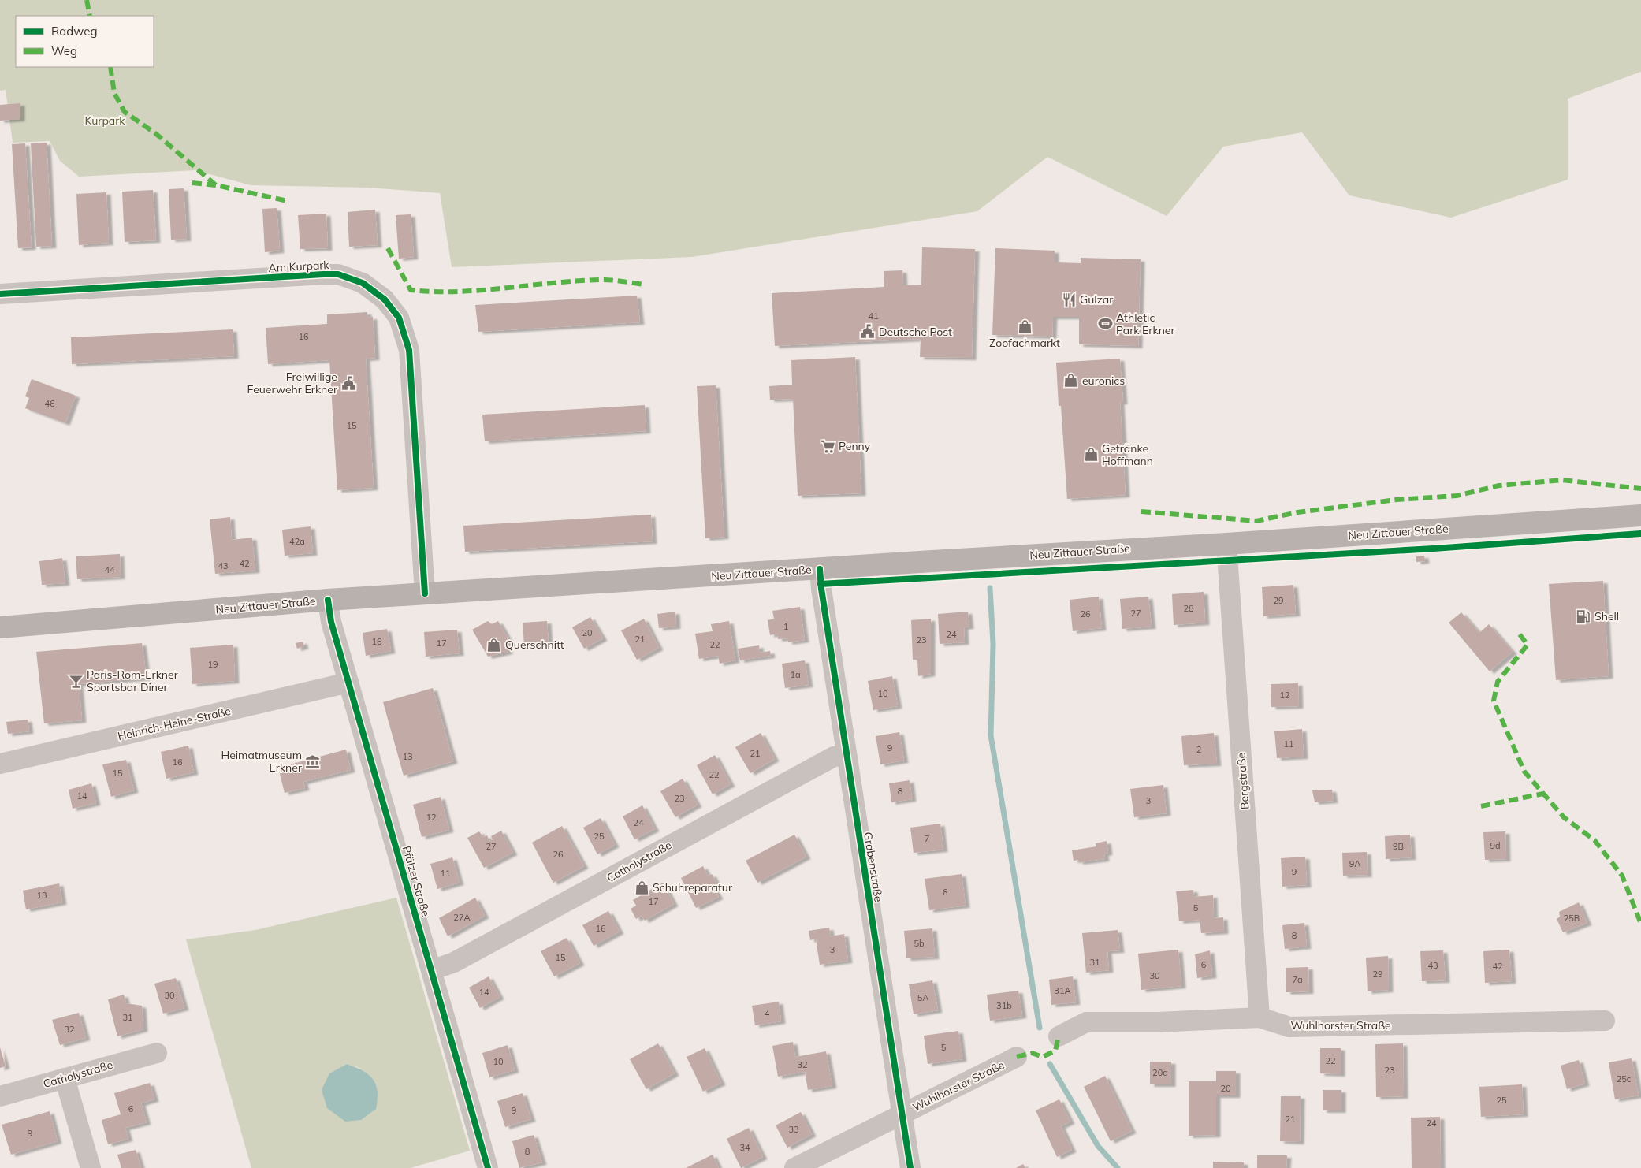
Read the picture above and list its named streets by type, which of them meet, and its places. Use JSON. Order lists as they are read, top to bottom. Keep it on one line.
{"streets":{"main road":["Neu Zittauer Straße"],"street":["Am Kurpark","Heinrich-Heine-Straße","Bergstraße","Catholystraße","Grabenstraße","Pfälzer Straße","Wuhlhorster Straße"]},"crossings":[["Am Kurpark","Neu Zittauer Straße"],["Neu Zittauer Straße","Bergstraße"],["Neu Zittauer Straße","Grabenstraße"],["Neu Zittauer Straße","Pfälzer Straße"],["Heinrich-Heine-Straße","Pfälzer Straße"],["Bergstraße","Wuhlhorster Straße"],["Catholystraße","Grabenstraße"],["Catholystraße","Pfälzer Straße"],["Grabenstraße","Wuhlhorster Straße"]],"parks":["Kurpark"],"places":{"restaurant":["Gulzar"],"sports":["Athletic Park Erkner"],"shop":["Zoofachmarkt","euronics","Getränke Hoffmann","Querschnitt","Schuhreparatur"],"public building":["Deutsche Post","Freiwillige Feuerwehr Erkner"],"supermarket":["Penny"],"fuel station":["Shell"],"bar":["Paris-Rom-Erkner Sportsbar Diner"],"museum":["Heimatmuseum Erkner"]},"house_numbers":["41","16","46","15","42a","42","43","44","29","28","27","26","1","20","24","21","23","16","17","22","19","1a","10","12","11","9","2","21","13","16","15","22","8","14","23","3","12","24","25","7","9d","27","9B","26","9A","9","11","6","13","17","5","27A","25B","16","8","5b","3","15","31","6","43","42","29","30","7a","31A","14","30","5A","31b","4","31","32","5","22","10","32","23","20a","25c","20","25","6","9","21","24","33","9","34","8"],"legend":["Radweg","Weg"]}
